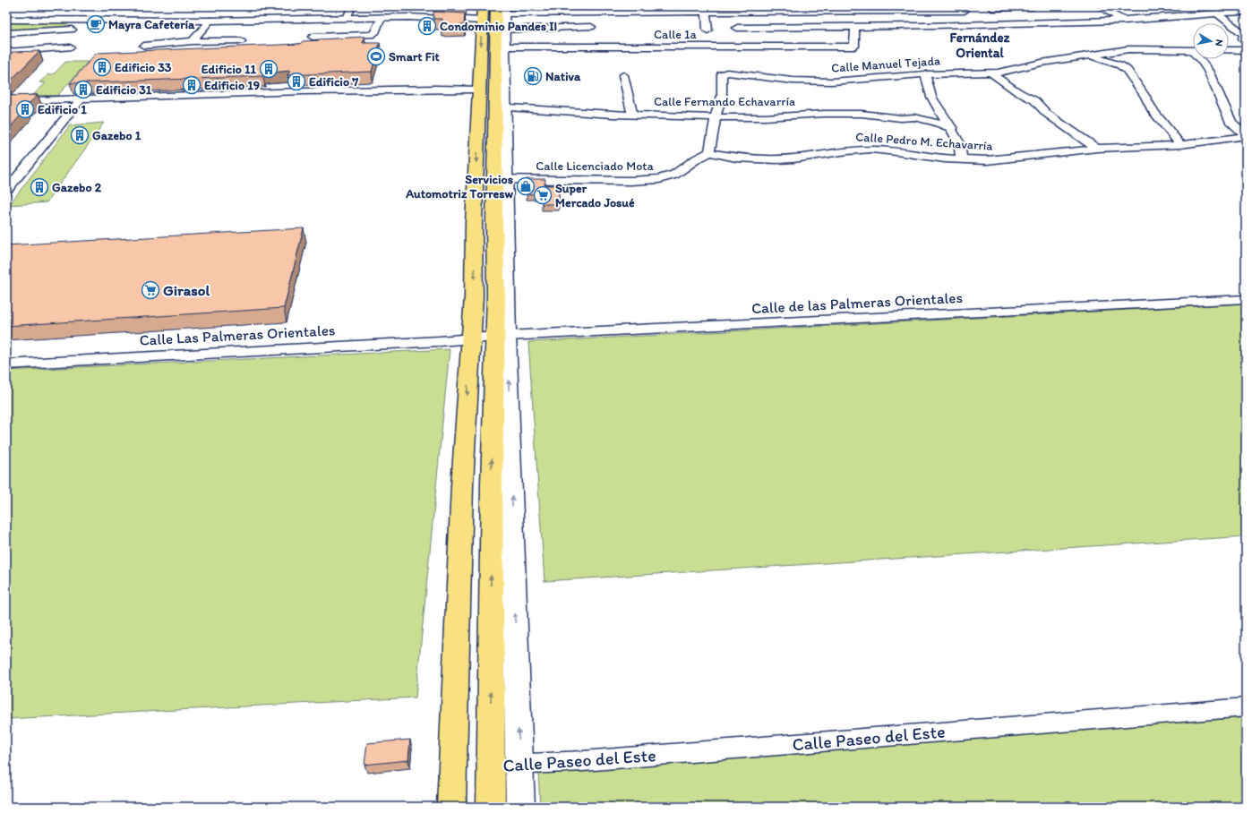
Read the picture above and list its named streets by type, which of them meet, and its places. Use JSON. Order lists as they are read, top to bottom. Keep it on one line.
{"streets":{"street":["Calle 1a","Calle Manuel Tejada","Calle Fernando Echavarría","Calle Pedro M. Echavarría","Calle Licenciado Mota","Calle de las Palmeras Orientales","Calle Las Palmeras Orientales","Calle Paseo del Este"]},"crossings":[["Calle Manuel Tejada","Calle Fernando Echavarría"],["Calle Pedro M. Echavarría","Calle Licenciado Mota"],["Calle de las Palmeras Orientales","Calle Las Palmeras Orientales"]],"districts":["Fernández Oriental"],"places":{"cafe":["Mayra Cafetería"],"building":["Condominio Pandes II","Edificio 33","Edificio 11","Edificio 7","Edificio 19","Edificio 31","Edificio 1","Gazebo 1","Gazebo 2"],"sports":["Smart Fit"],"fuel station":["Nativa"],"shop":["Servicios Automotriz Torresw"],"supermarket":["Super Mercado Josué","Girasol"]},"north":"right"}
